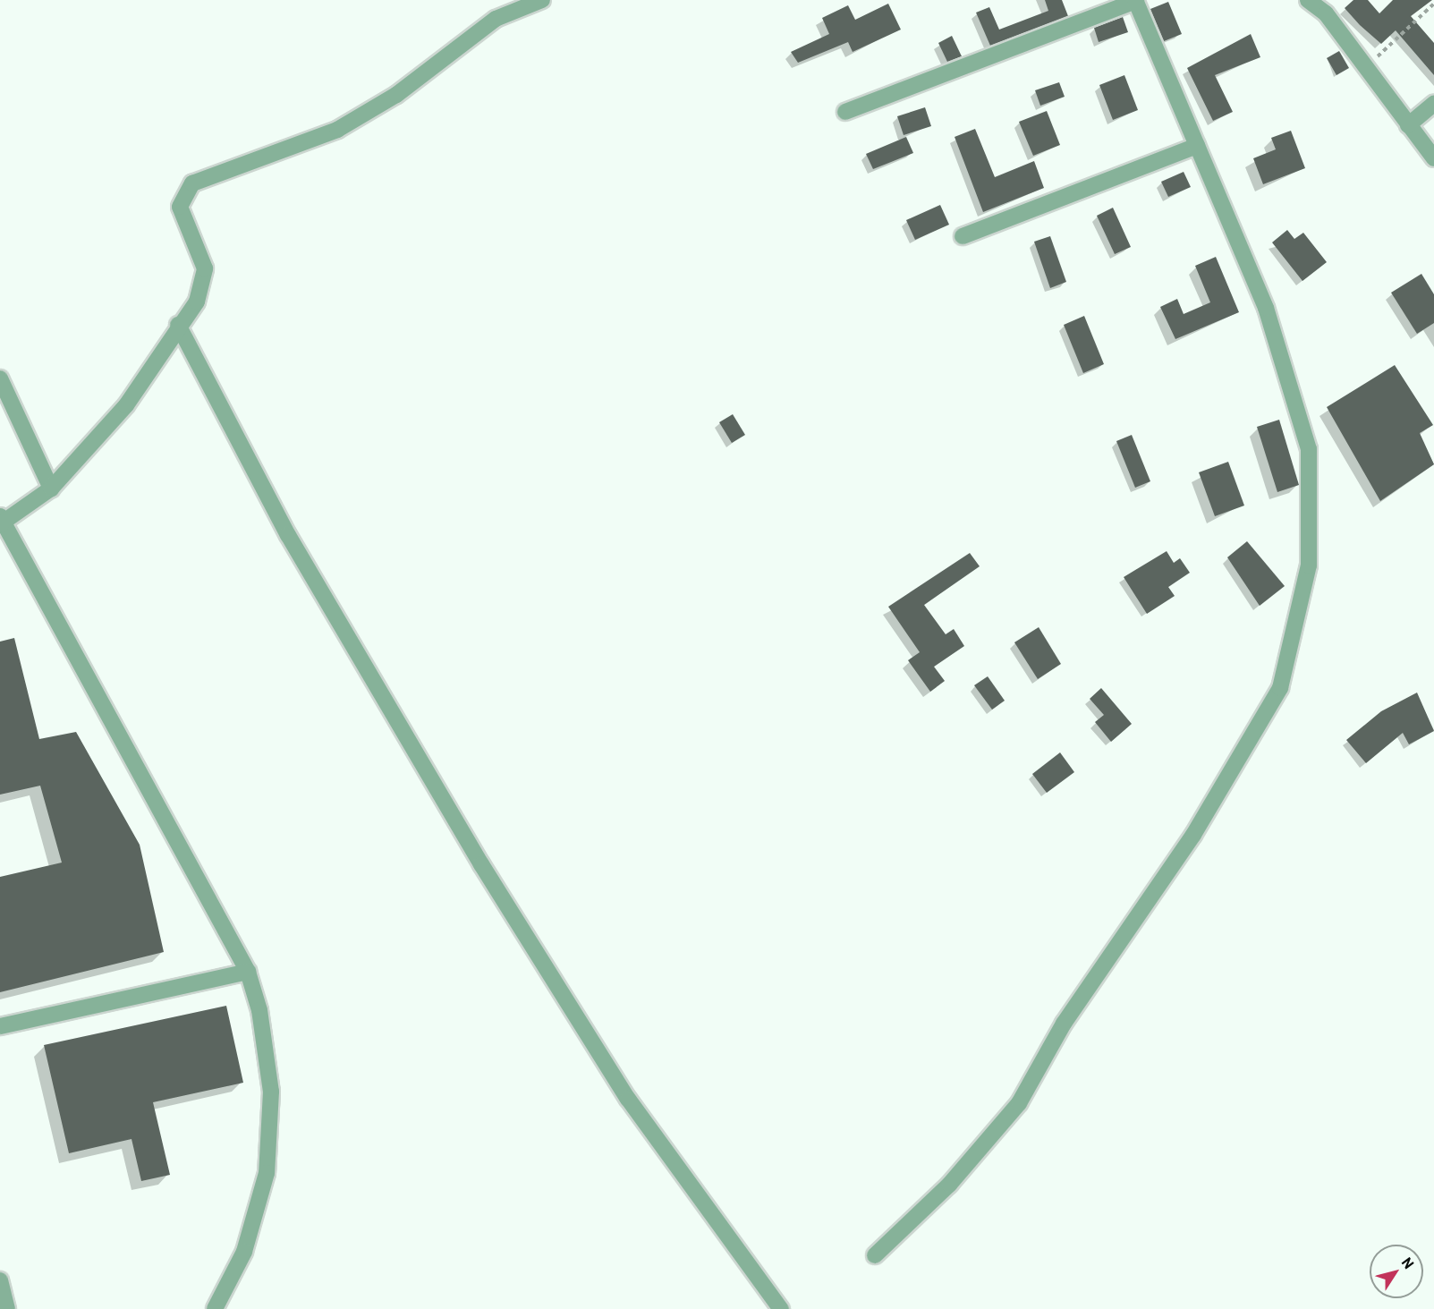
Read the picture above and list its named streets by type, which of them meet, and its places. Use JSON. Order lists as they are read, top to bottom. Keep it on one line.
{"north":"top right"}
